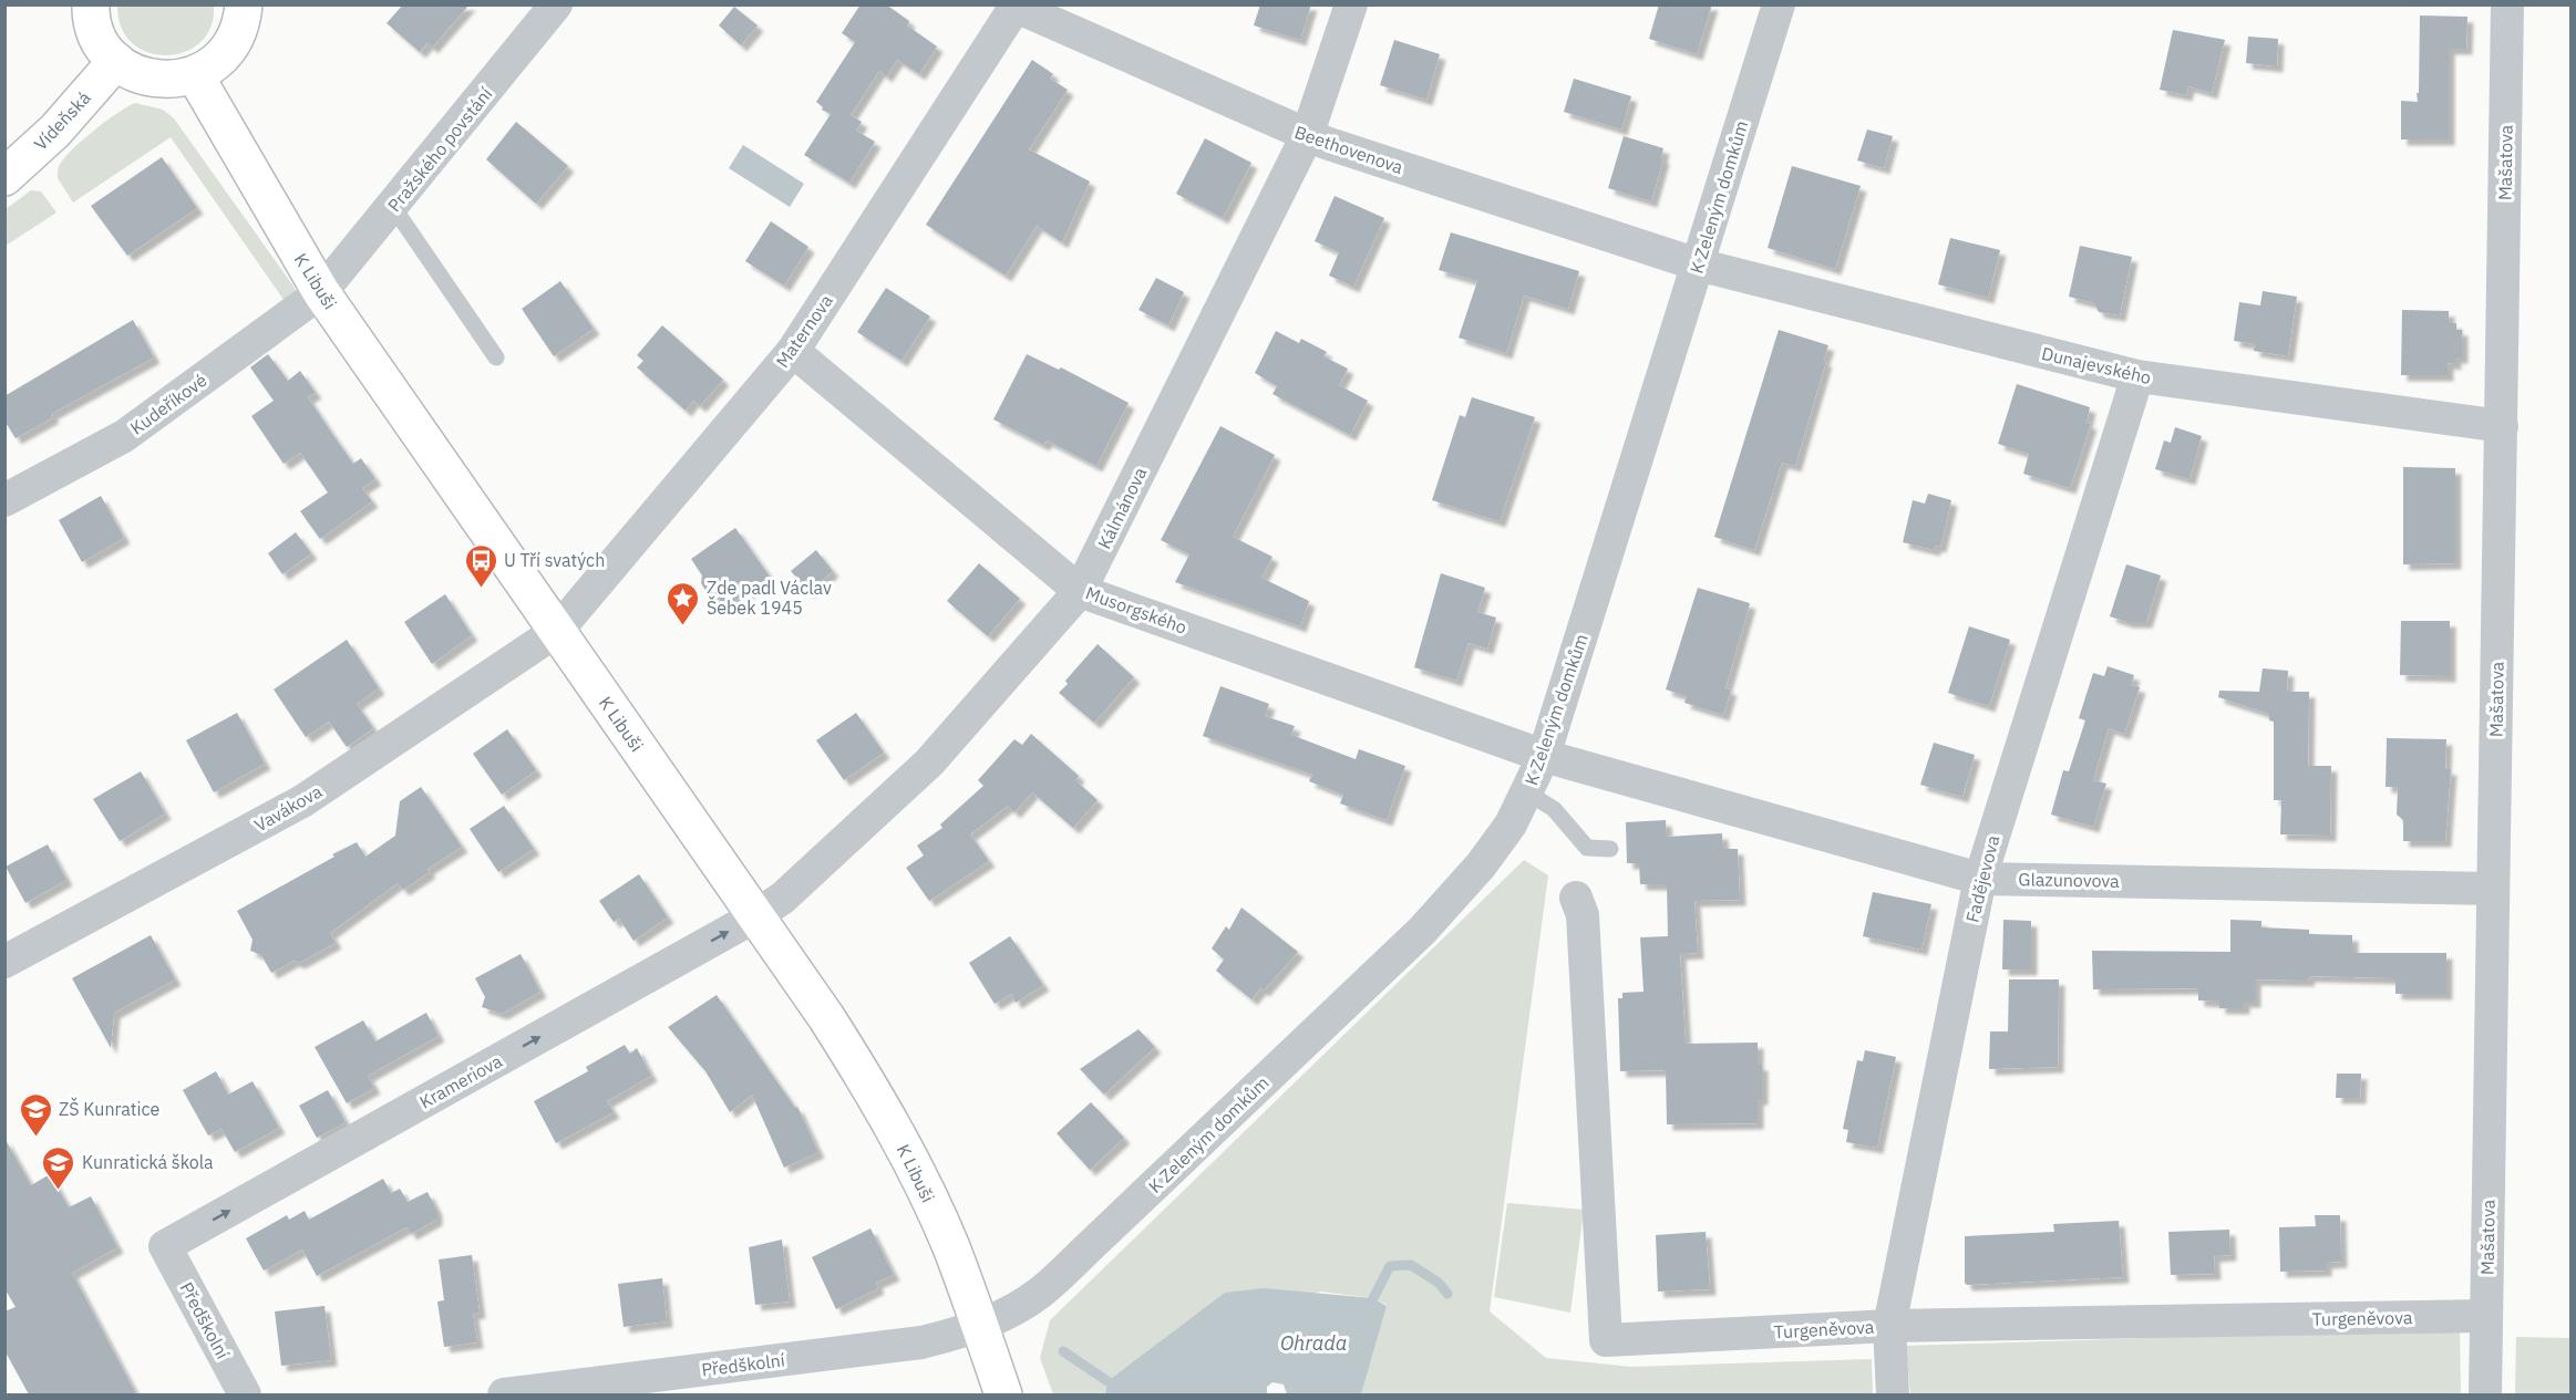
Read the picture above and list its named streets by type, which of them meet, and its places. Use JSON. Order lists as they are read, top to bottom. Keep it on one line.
{"streets":{"street":["Vídeňská","Pražského povstání","Beethovenova","Mašatova","K Zeleným domkům","K Libuši","Maternova","Dunajevského","Kudeříkové","Kálmánova","Musorgského","Vavákova","Fadějevova","Glazunovova","Krameriova","Turgeněvova","Předškolní"]},"crossings":[["Pražského povstání","K Libuši"],["Pražského povstání","Kudeříkové"],["Beethovenova","K Zeleným domkům"],["Beethovenova","Maternova"],["Beethovenova","Dunajevského"],["Beethovenova","Kálmánova"],["Mašatova","Dunajevského"],["Mašatova","Glazunovova"],["Mašatova","Turgeněvova"],["K Zeleným domkům","K Libuši"],["K Zeleným domkům","Dunajevského"],["K Zeleným domkům","Musorgského"],["K Zeleným domkům","Glazunovova"],["K Zeleným domkům","Předškolní"],["K Libuši","Maternova"],["K Libuši","Kudeříkové"],["K Libuši","Kálmánova"],["K Libuši","Vavákova"],["K Libuši","Krameriova"],["K Libuši","Předškolní"],["Maternova","Musorgského"],["Maternova","Vavákova"],["Dunajevského","Fadějevova"],["Kálmánova","Musorgského"],["Kálmánova","Krameriova"],["Musorgského","Glazunovova"],["Fadějevova","Glazunovova"],["Fadějevova","Turgeněvova"],["Krameriova","Předškolní"]],"one_way":["Krameriova"],"water":["Ohrada"],"places":{"bus stop":["U Tří svatých"],"place":["Zde padl Václav Šebek 1945"],"school or university":["ZŠ Kunratice","Kunratická škola"]}}
